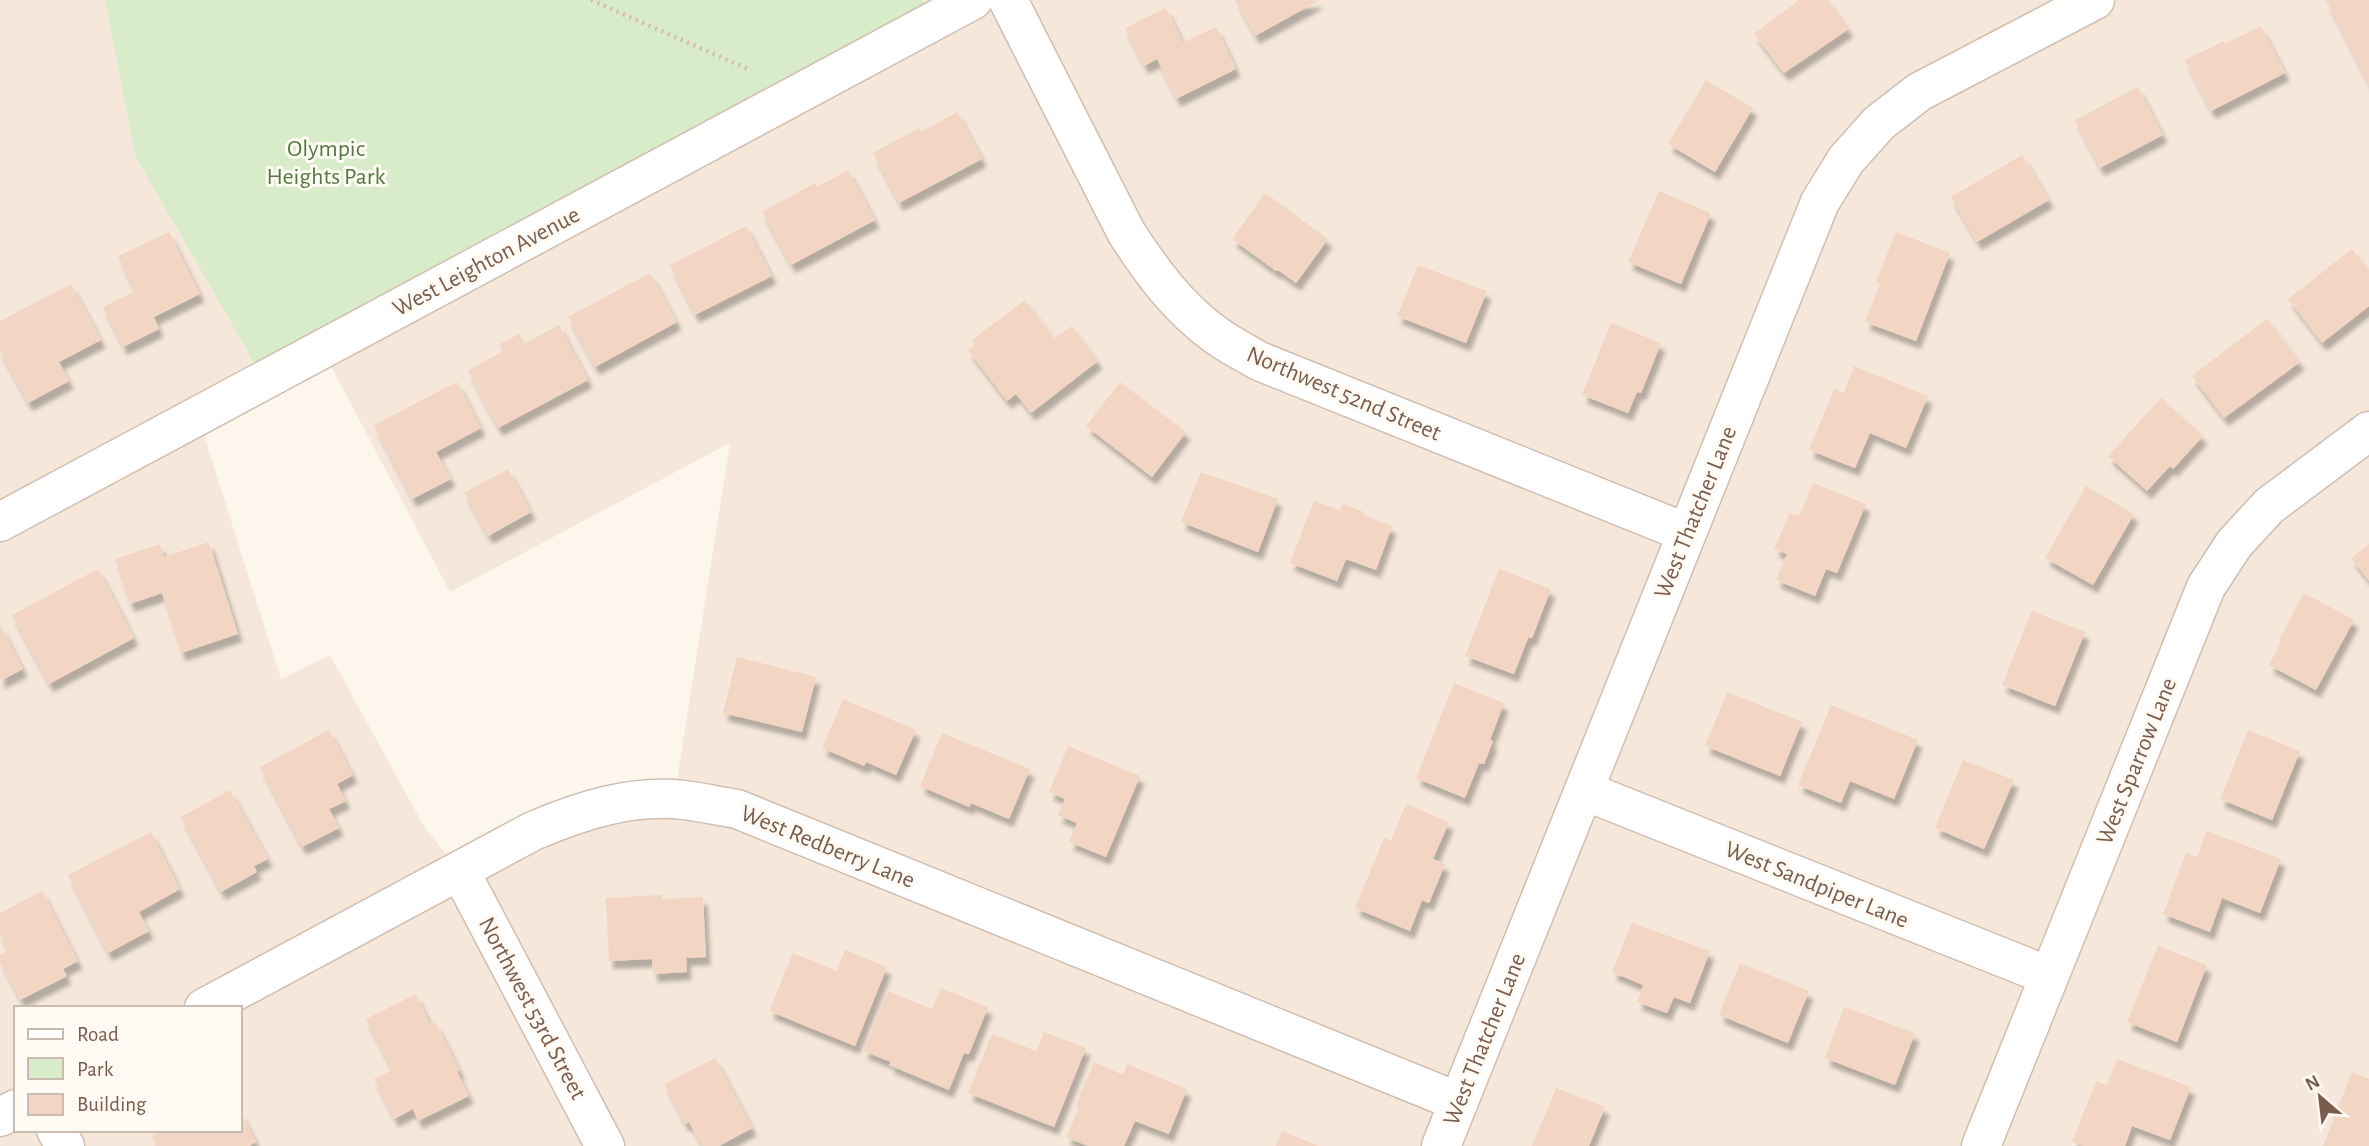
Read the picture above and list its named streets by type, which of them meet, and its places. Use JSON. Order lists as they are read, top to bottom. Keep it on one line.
{"streets":{"street":["West Leighton Avenue","Northwest 52nd Street","West Thatcher Lane","West Sparrow Lane","West Redberry Lane","West Sandpiper Lane","Northwest 53rd Street"]},"crossings":[["Northwest 52nd Street","West Thatcher Lane"],["West Thatcher Lane","West Redberry Lane"],["West Thatcher Lane","West Sandpiper Lane"],["West Sparrow Lane","West Sandpiper Lane"],["West Redberry Lane","Northwest 53rd Street"]],"parks":["Olympic Heights Park"],"legend":["Road","Park","Building"],"north":"top left"}
